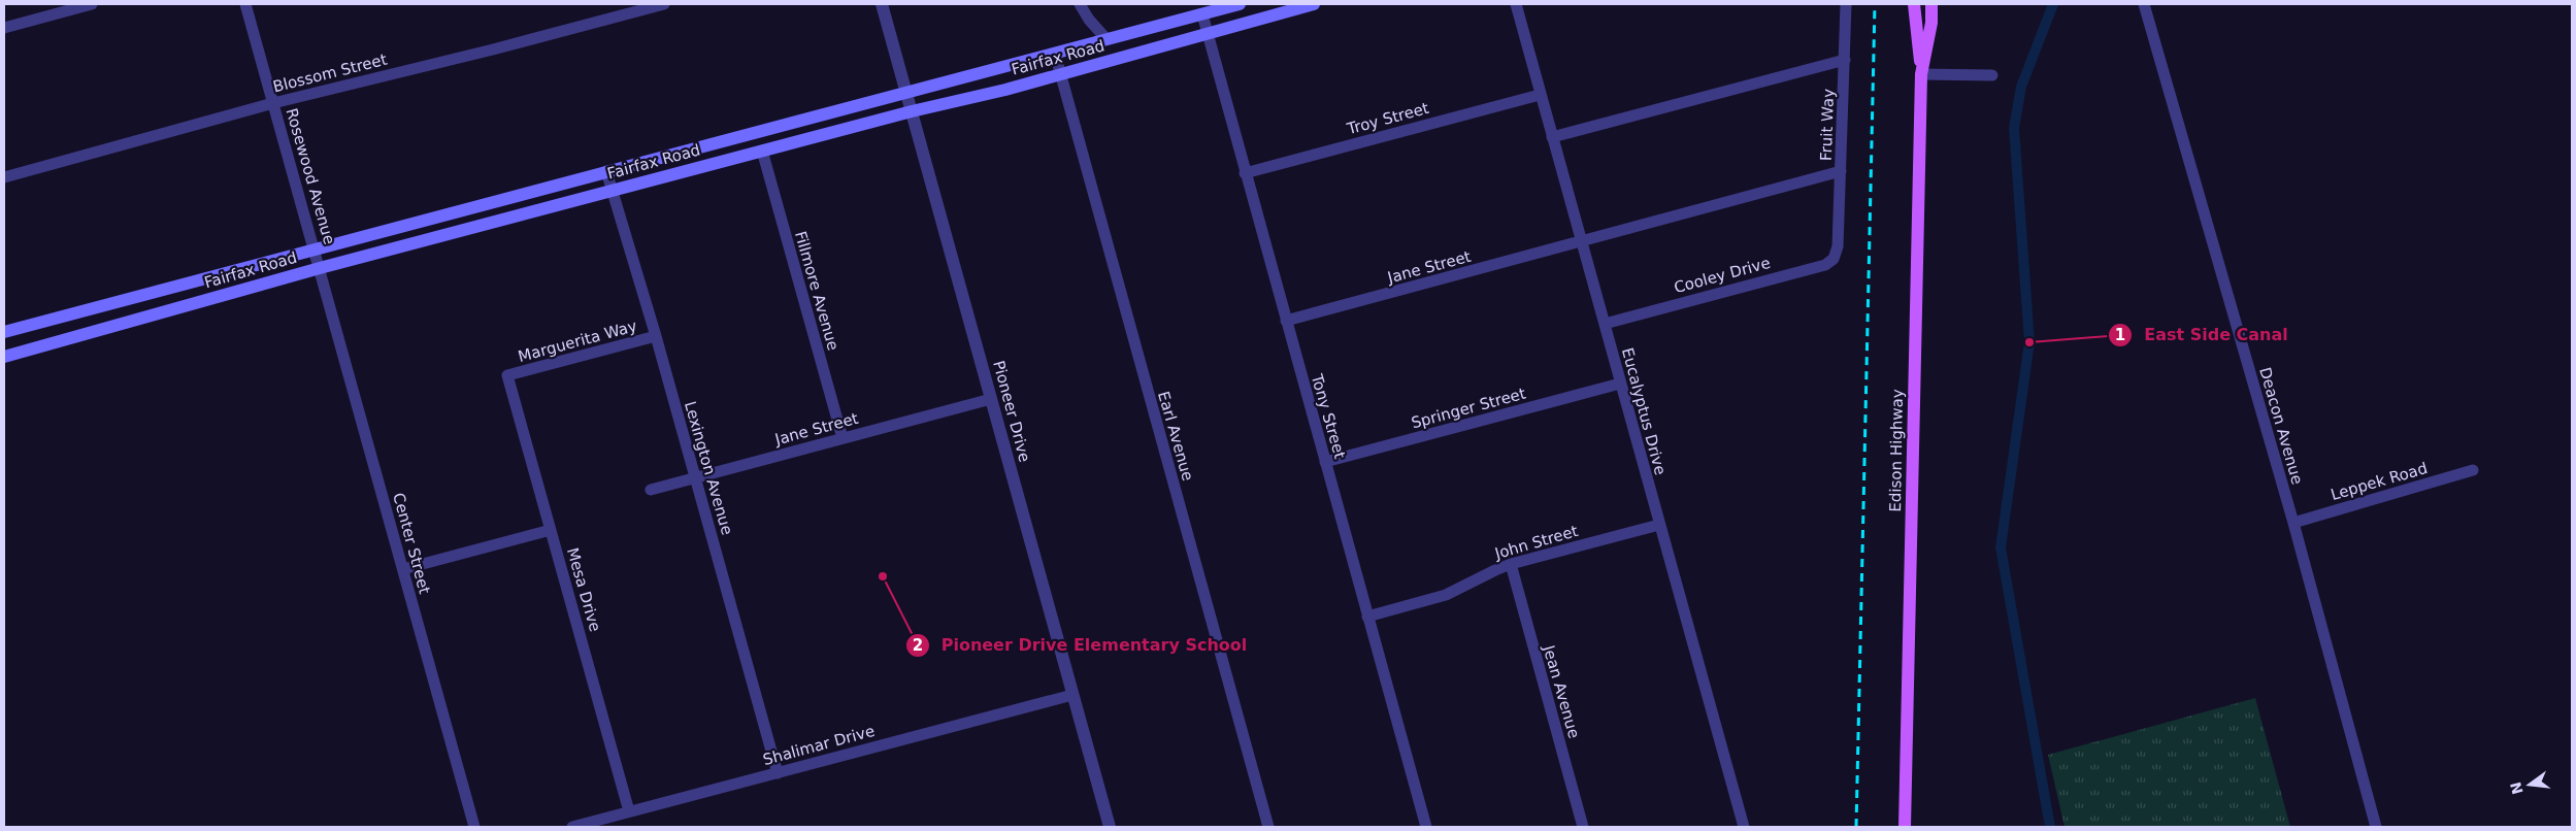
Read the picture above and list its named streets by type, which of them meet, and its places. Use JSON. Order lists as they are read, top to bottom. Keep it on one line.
{"streets":{"main road":["Fairfax Road","Edison Highway"],"street":["Blossom Street","Troy Street","Fruit Way","Rosewood Avenue","Jane Street","Cooley Drive","Fillmore Avenue","Marguerita Way","Springer Street","Pioneer Drive","Eucalyptus Drive","Tony Street","Deacon Avenue","Earl Avenue","Lexington Avenue","Leppek Road","John Street","Center Street","Mesa Drive","Jean Avenue","Shalimar Drive"]},"crossings":[["Fairfax Road","Rosewood Avenue"],["Fairfax Road","Fillmore Avenue"],["Fairfax Road","Pioneer Drive"],["Fairfax Road","Tony Street"],["Fairfax Road","Earl Avenue"],["Fairfax Road","Lexington Avenue"],["Fairfax Road","Center Street"],["Blossom Street","Rosewood Avenue"],["Troy Street","Eucalyptus Drive"],["Troy Street","Tony Street"],["Fruit Way","Jane Street"],["Fruit Way","Cooley Drive"],["Rosewood Avenue","Center Street"],["Jane Street","Fillmore Avenue"],["Jane Street","Pioneer Drive"],["Jane Street","Eucalyptus Drive"],["Jane Street","Tony Street"],["Jane Street","Lexington Avenue"],["Cooley Drive","Eucalyptus Drive"],["Marguerita Way","Lexington Avenue"],["Marguerita Way","Mesa Drive"],["Springer Street","Eucalyptus Drive"],["Springer Street","Tony Street"],["Pioneer Drive","Shalimar Drive"],["Eucalyptus Drive","John Street"],["Tony Street","John Street"],["Deacon Avenue","Leppek Road"],["Lexington Avenue","Shalimar Drive"],["John Street","Jean Avenue"],["Mesa Drive","Shalimar Drive"]],"places":["East Side Canal","Pioneer Drive Elementary School"],"north":"left"}
